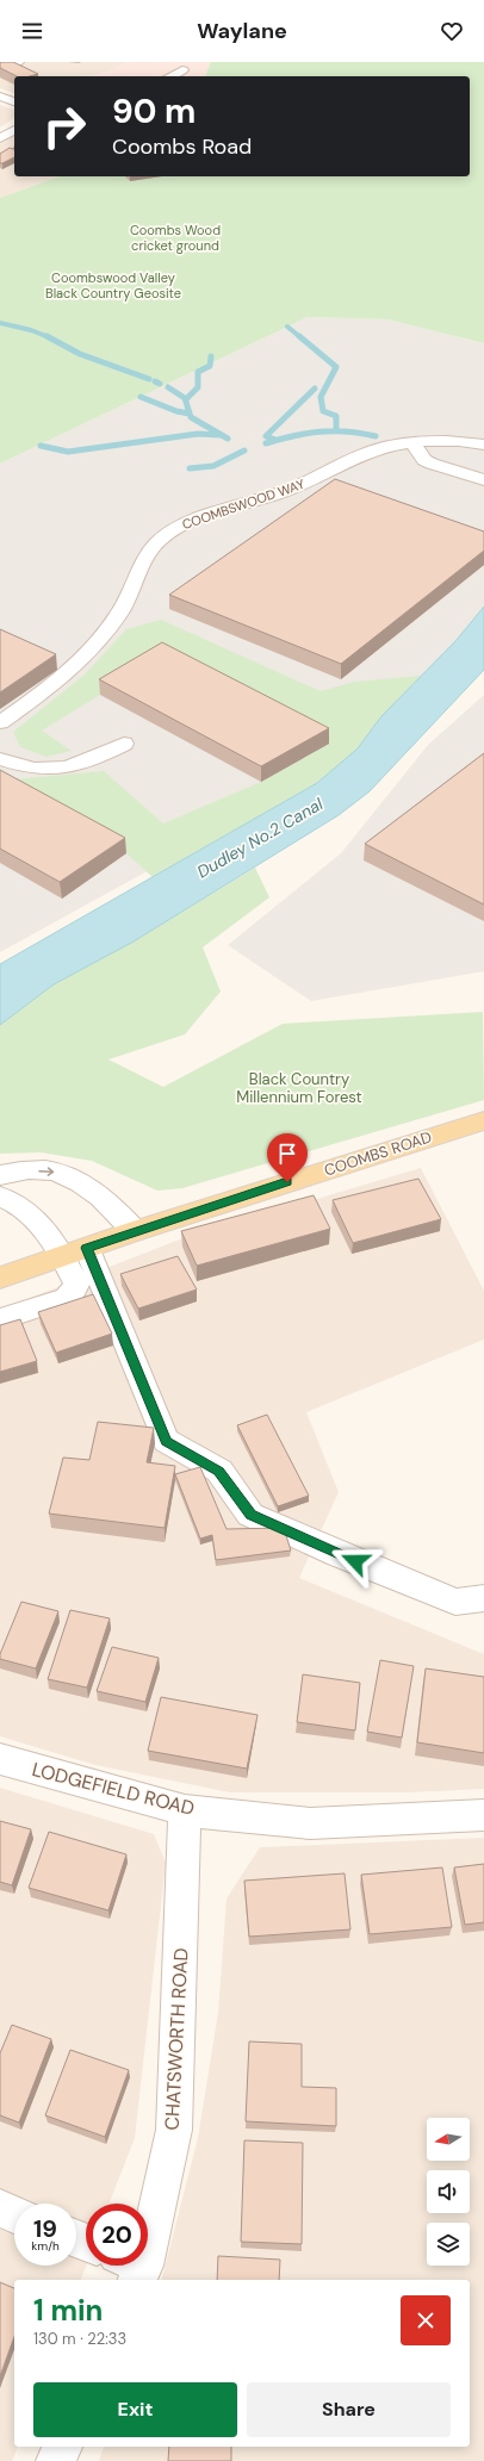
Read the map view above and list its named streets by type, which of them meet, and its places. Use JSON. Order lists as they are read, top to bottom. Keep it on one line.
{"streets":{"main road":["COOMBS ROAD"],"street":["COOMBSWOOD WAY","LODGEFIELD ROAD","CHATSWORTH ROAD"]},"crossings":[["LODGEFIELD ROAD","CHATSWORTH ROAD"]],"water":["Dudley No.2 Canal"],"parks":["Coombs Wood cricket ground","Coombswood Valley Black Country Geosite","Black Country Millennium Forest"],"north":"left","page":{"header":"Waylane","turn":["90 m","Coombs Road"],"speed":"19 km/h","limit":"20","heading":["1 min","130 m · 22:33"],"buttons":["Exit","Share"]}}
